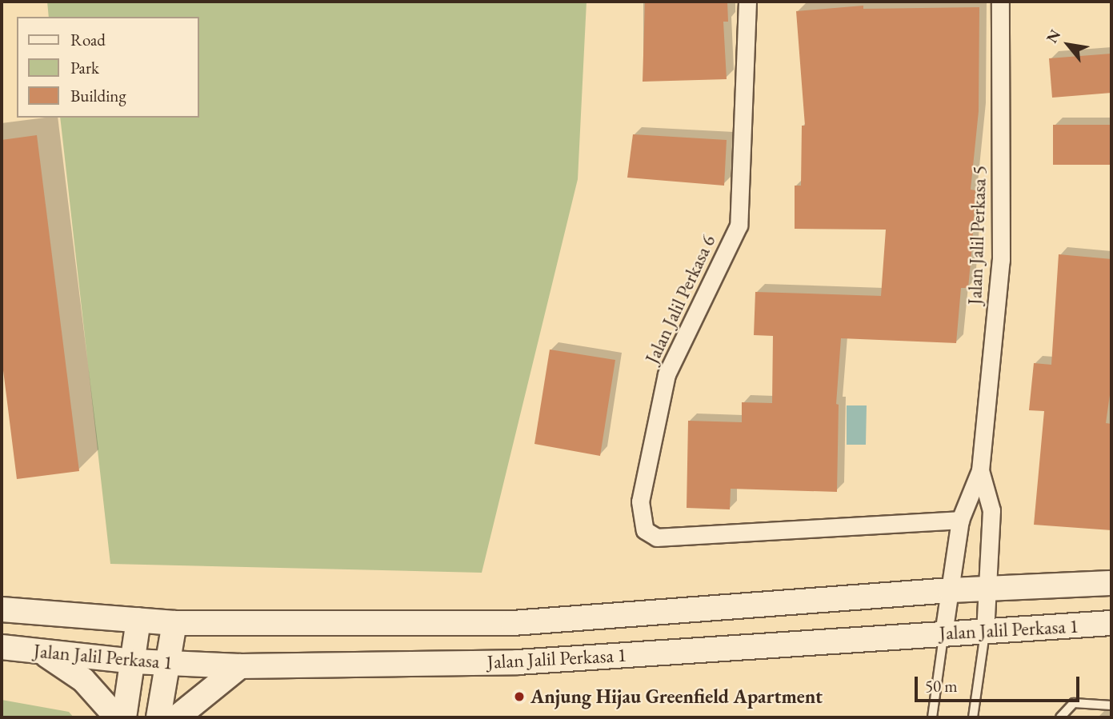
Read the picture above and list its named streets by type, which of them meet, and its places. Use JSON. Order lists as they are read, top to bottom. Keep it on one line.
{"streets":{"main road":["Jalan Jalil Perkasa 1"],"street":["Jalan Jalil Perkasa 5","Jalan Jalil Perkasa 6"]},"crossings":[["Jalan Jalil Perkasa 5","Jalan Jalil Perkasa 6"],["Jalan Jalil Perkasa 5","Jalan Jalil Perkasa 1"]],"places":["Anjung Hijau Greenfield Apartment"],"legend":["Road","Park","Building"],"scale_bar":"50 m","north":"top left"}
